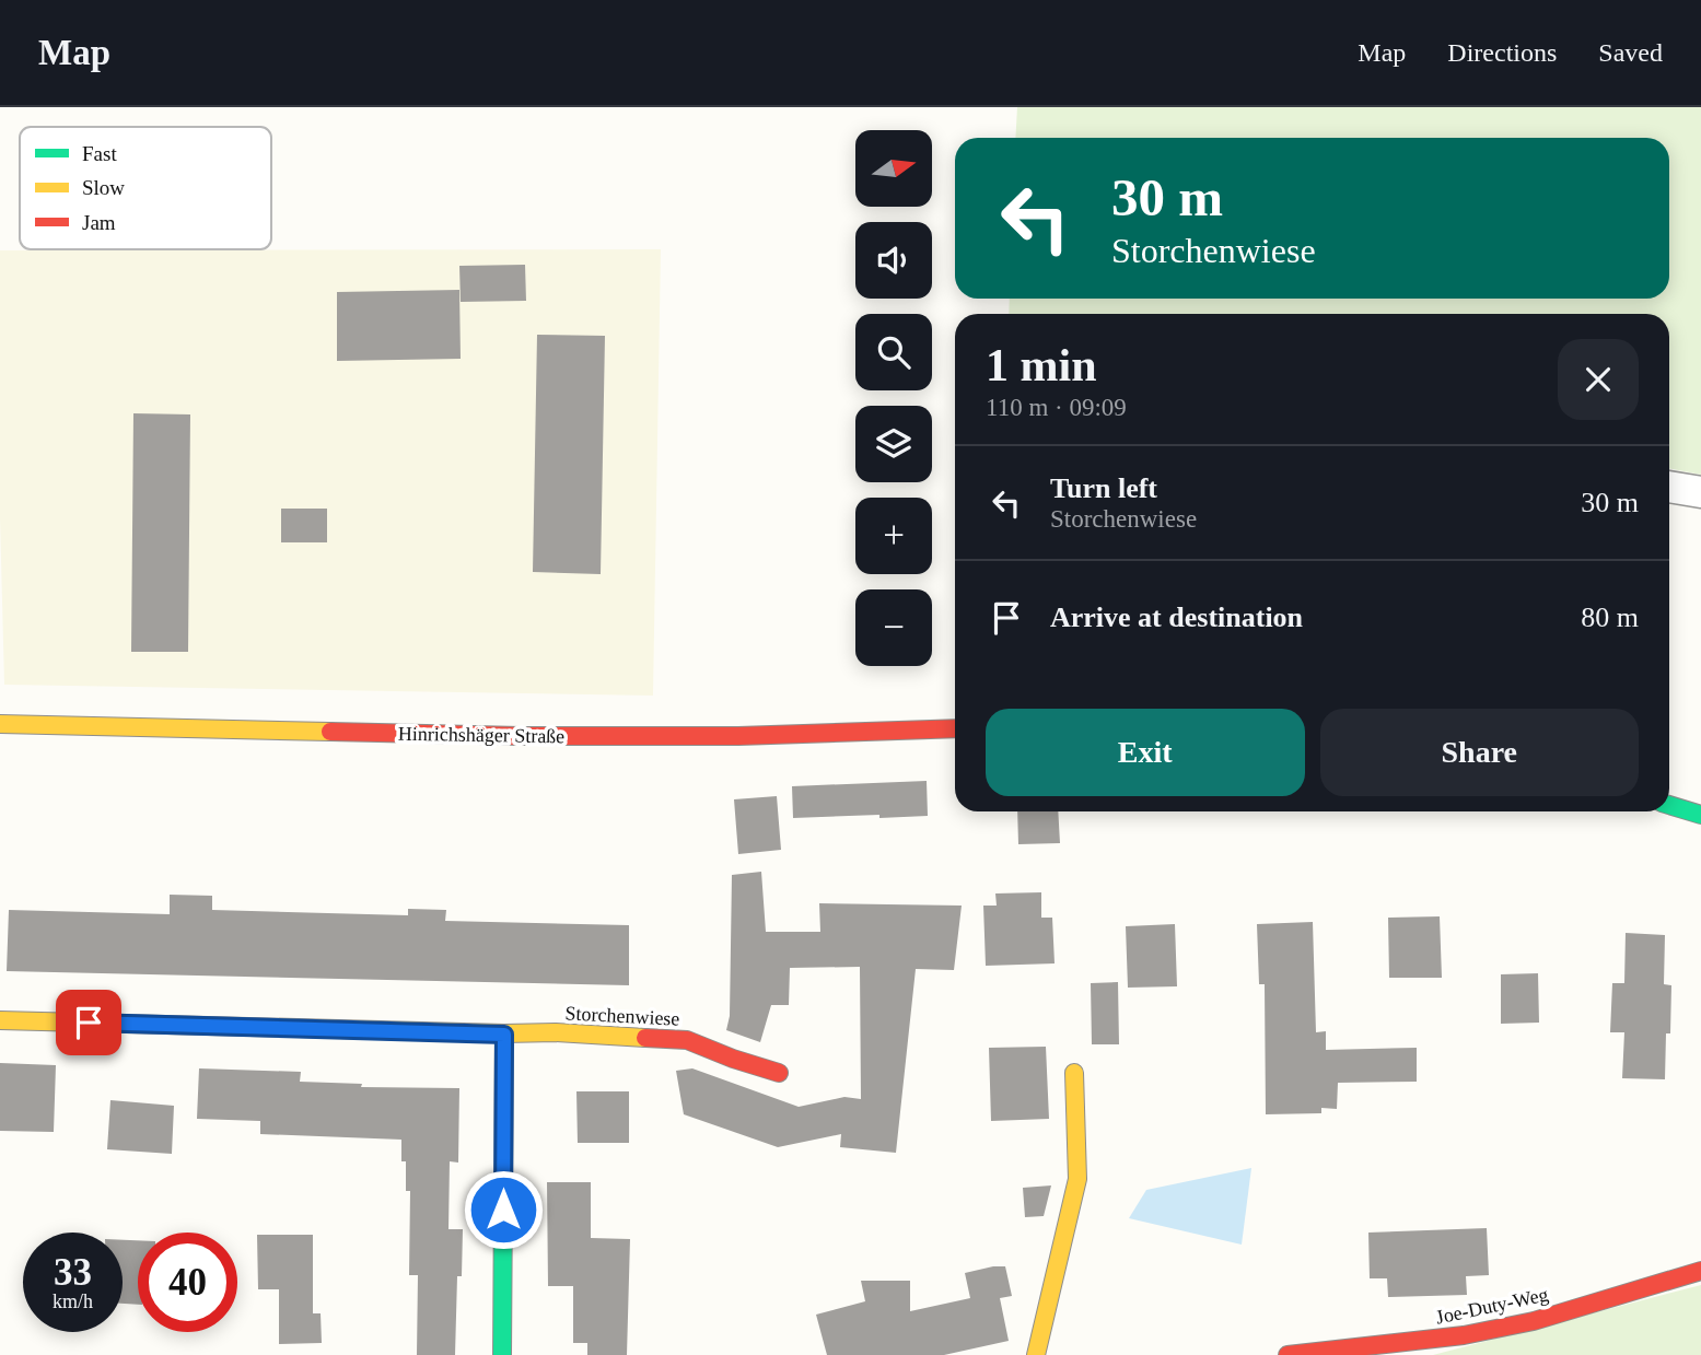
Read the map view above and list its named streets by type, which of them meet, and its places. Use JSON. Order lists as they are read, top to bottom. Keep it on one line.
{"streets":{"street":["Hinrichshäger Straße","Storchenwiese","Joe-Duty-Weg"]},"legend":["Fast","Slow","Jam"],"north":"right","page":{"header":"Map","nav":["Map","Directions","Saved"],"map_buttons":["+","−"],"turn":["30 m","Storchenwiese"],"heading":["1 min","110 m · 09:09"],"list":[{"name":"Turn left","note":"Storchenwiese","value":"30 m"},{"name":"Arrive at destination","value":"80 m"}],"buttons":["Exit","Share"],"speed":"33 km/h","limit":"40"}}
